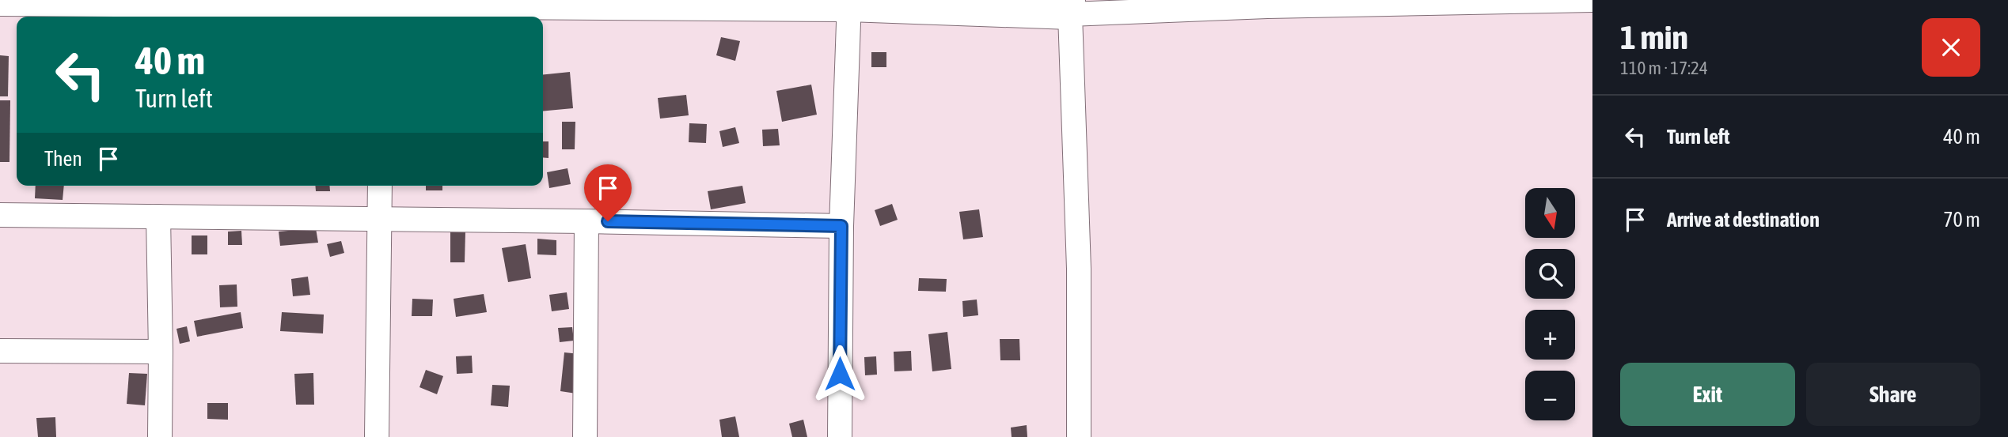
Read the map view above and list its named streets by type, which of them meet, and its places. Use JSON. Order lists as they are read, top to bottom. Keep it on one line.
{"north":"bottom","page":{"heading":["1 min","110 m · 17:24"],"turn":["40 m","Turn left"],"list":[{"name":"Turn left","value":"40 m"},{"name":"Arrive at destination","value":"70 m"}],"then":"Then","map_buttons":["+","−"],"buttons":["Exit","Share"]}}
